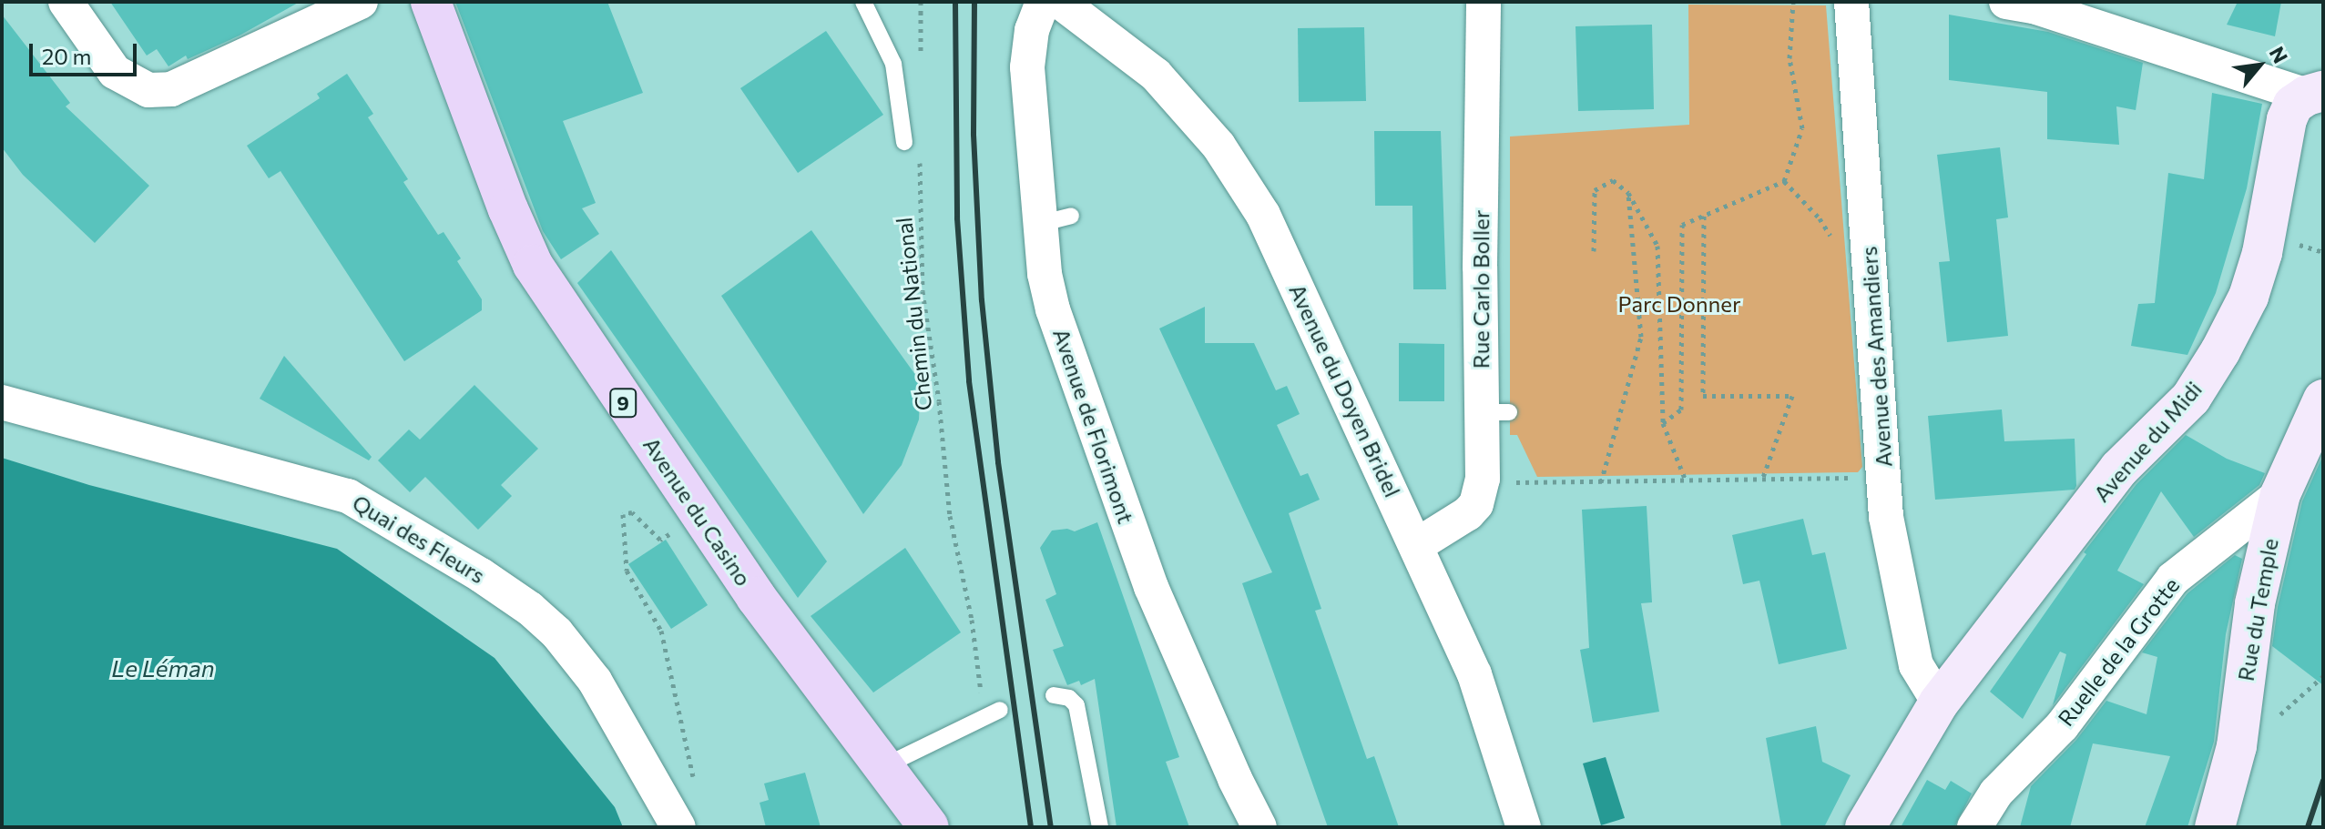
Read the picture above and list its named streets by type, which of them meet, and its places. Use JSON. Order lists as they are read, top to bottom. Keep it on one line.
{"streets":{"main road":["9","Avenue du Casino"],"street":["Rue Carlo Boller","Avenue des Amandiers","Avenue du Doyen Bridel","Avenue de Florimont","Avenue du Midi","Quai des Fleurs","Rue du Temple","Ruelle de la Grotte"],"path":["Chemin du National"]},"crossings":[["Rue Carlo Boller","Avenue du Doyen Bridel"],["Avenue des Amandiers","Avenue du Midi"],["9","Avenue du Casino"],["Rue du Temple","Ruelle de la Grotte"]],"water":["Le Léman"],"parks":["Parc Donner"],"scale_bar":"20 m","north":"top right"}
